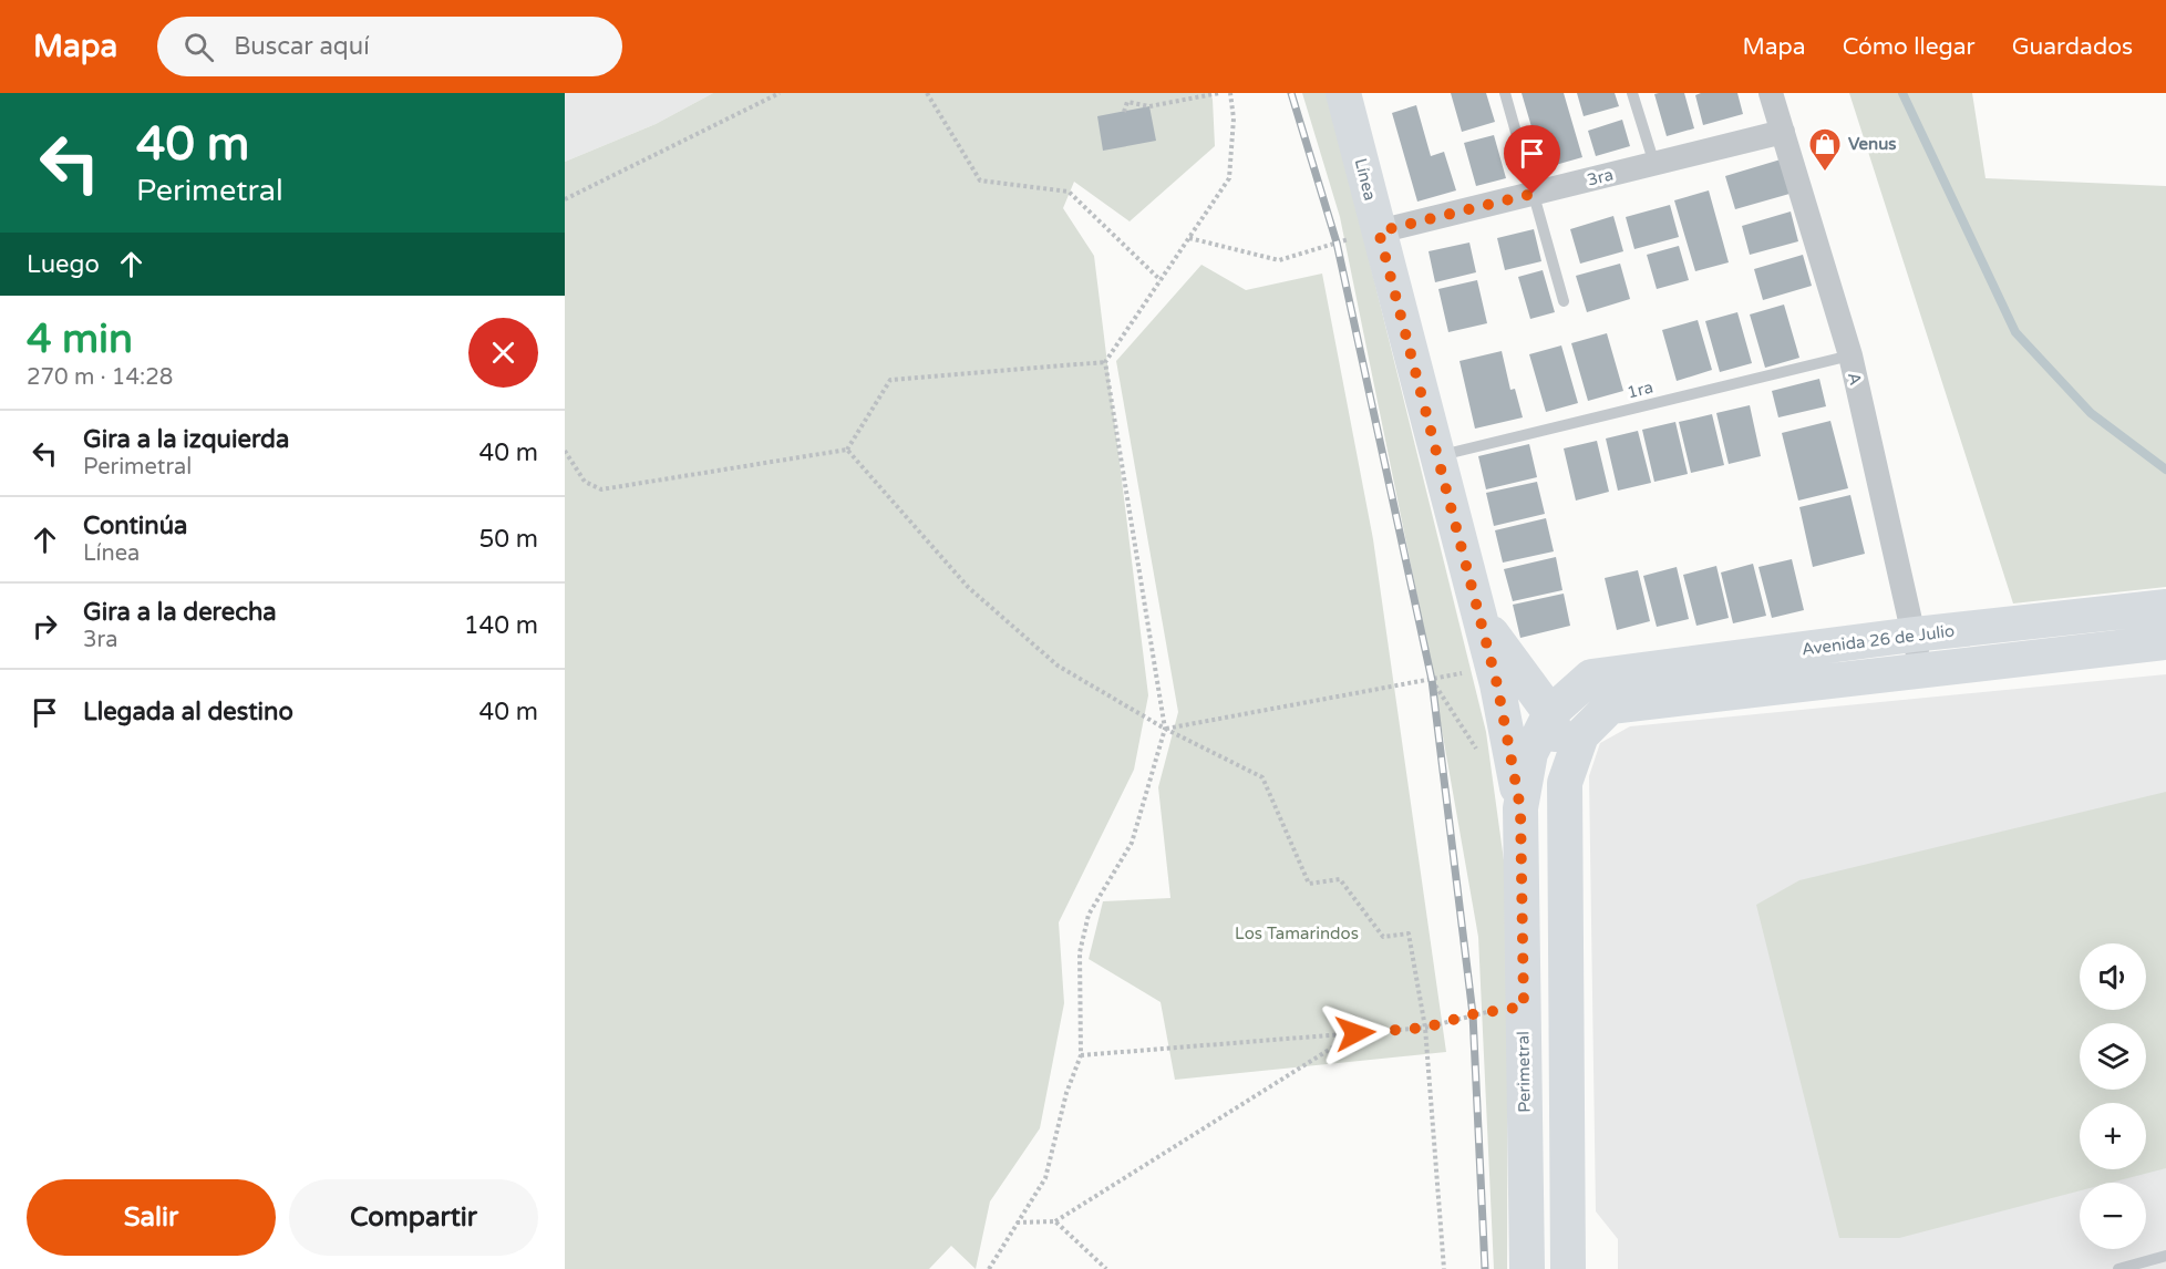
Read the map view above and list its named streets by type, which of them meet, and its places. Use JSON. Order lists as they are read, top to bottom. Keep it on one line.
{"streets":{"main road":["Línea","Avenida 26 de Julio","Perimetral"],"street":["3ra","A"],"lane":["1ra"]},"crossings":[["3ra","Línea"],["3ra","A"],["Línea","1ra"],["Línea","Avenida 26 de Julio"],["A","1ra"],["A","Avenida 26 de Julio"],["Avenida 26 de Julio","Perimetral"]],"parks":["Los Tamarindos"],"places":{"shop":["Venus"]},"page":{"header":"Mapa","search":"Buscar aquí","nav":["Mapa","Cómo llegar","Guardados"],"turn":["40 m","Perimetral"],"then":"Luego","heading":["4 min","270 m · 14:28"],"list":[{"name":"Gira a la izquierda","note":"Perimetral","value":"40 m"},{"name":"Continúa","note":"Línea","value":"50 m"},{"name":"Gira a la derecha","note":"3ra","value":"140 m"},{"name":"Llegada al destino","value":"40 m"}],"map_buttons":["+","−"],"buttons":["Salir","Compartir"]}}
